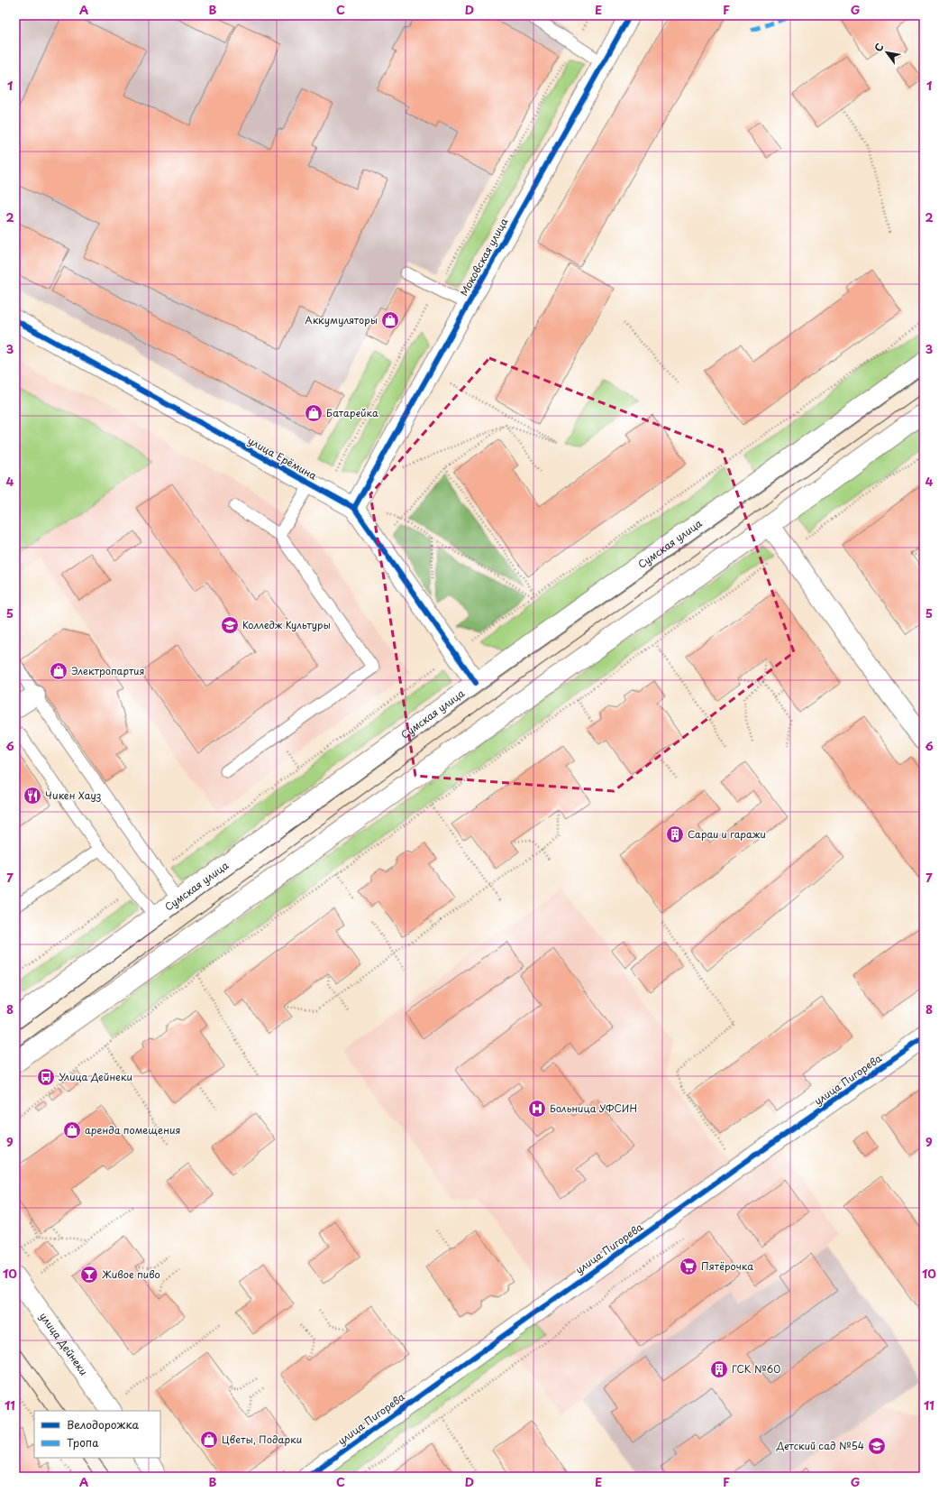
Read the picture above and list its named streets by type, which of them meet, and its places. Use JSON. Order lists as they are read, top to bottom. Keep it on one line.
{"streets":{"main road":["Моковская улица","улица Ерёмина","Сумская улица","улица Пигорева","улица Дейнеки"]},"crossings":[["Моковская улица","улица Ерёмина"],["улица Ерёмина","Сумская улица"]],"places":{"shop":["Аккумуляторы","Батарейка","Электропартия","аренда помещения","Цветы, Подарки"],"school or university":["Колледж Культуры","Детский сад №54"],"restaurant":["Чикен Хауз"],"building":["Сараи и гаражи","ГСК №60"],"bus stop":["Улица Дейнеки"],"hospital":["Больница УФСИН"],"supermarket":["Пятёрочка"],"bar":["Живое пиво"]},"legend":["Велодорожка","Тропа"],"north":"top left","grid":{"columns":["A","B","C","D","E","F","G"],"rows":["1","2","3","4","5","6","7","8","9","10","11"]}}
